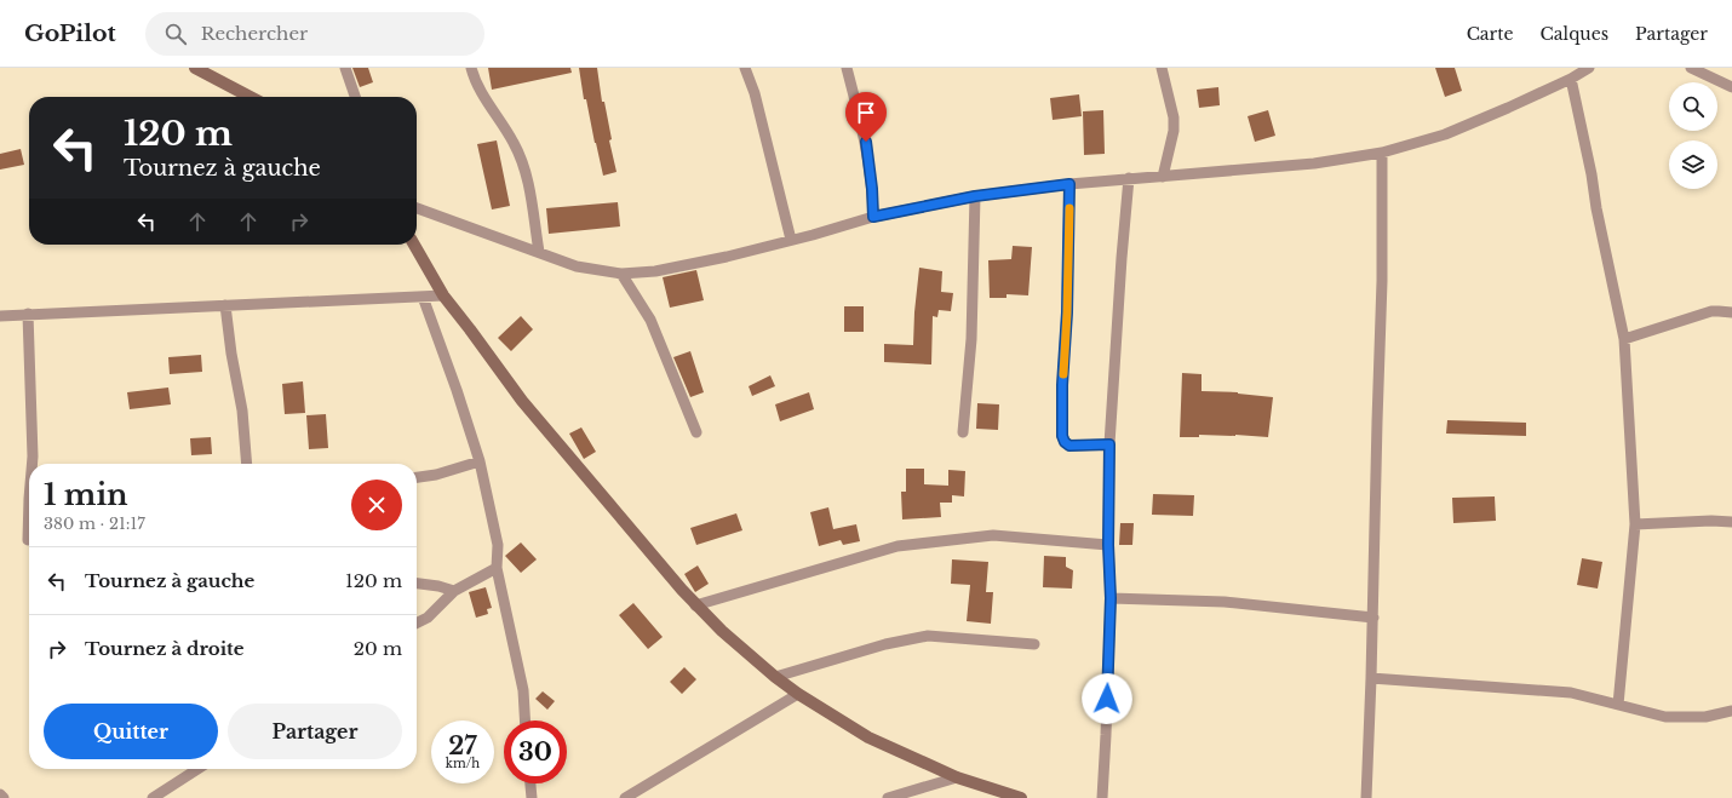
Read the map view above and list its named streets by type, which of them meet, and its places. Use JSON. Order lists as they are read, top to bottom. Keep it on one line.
{"page":{"header":"GoPilot","search":"Rechercher","nav":["Carte","Calques","Partager"],"turn":["120 m","Tournez à gauche"],"heading":["1 min","380 m · 21:17"],"list":[{"name":"Tournez à gauche","value":"120 m"},{"name":"Tournez à droite","value":"20 m"}],"buttons":["Quitter","Partager"],"speed":"27 km/h","limit":"30"}}
